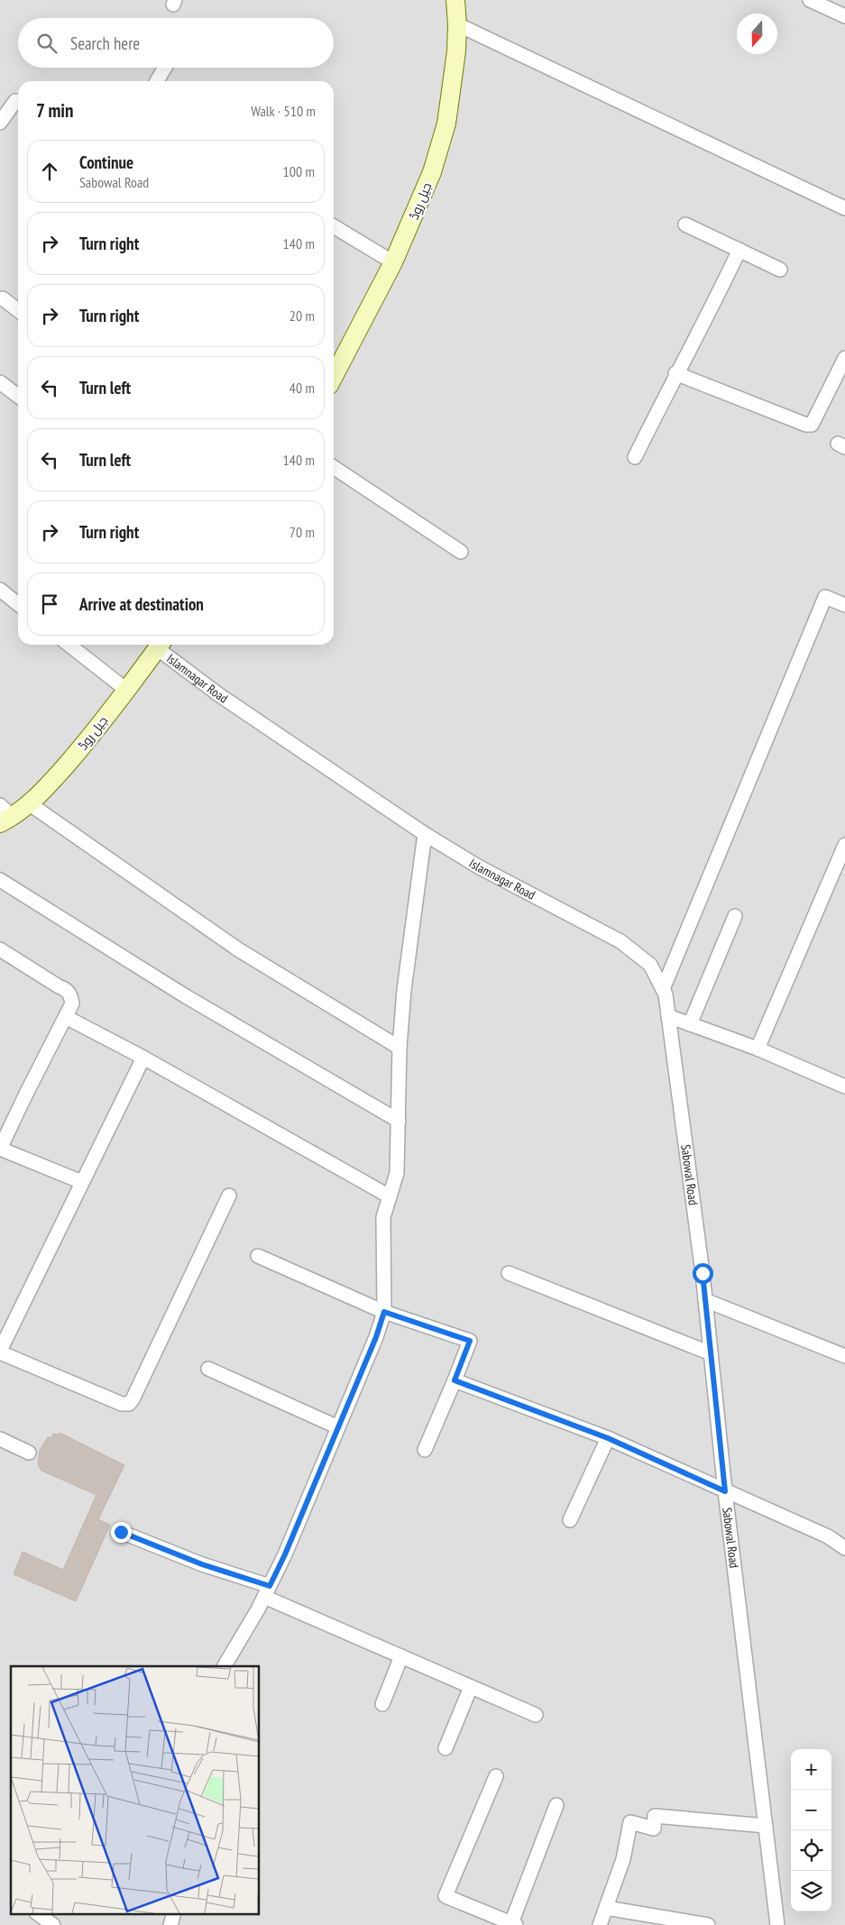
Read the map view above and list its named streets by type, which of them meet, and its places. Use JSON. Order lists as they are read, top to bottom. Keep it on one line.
{"streets":{"main road":["جیل روڈ"],"street":["Islamnagar Road","Sabowal Road"]},"crossings":[["جیل روڈ","Islamnagar Road"],["Islamnagar Road","Sabowal Road"]],"north":"bottom","page":{"search":"Search here","heading":["7 min","Walk · 510 m"],"list":[["Continue","Sabowal Road","100 m"],["Turn right","140 m"],["Turn right","20 m"],["Turn left","40 m"],["Turn left","140 m"],["Turn right","70 m"],"Arrive at destination"],"map_buttons":["+","−"]}}
